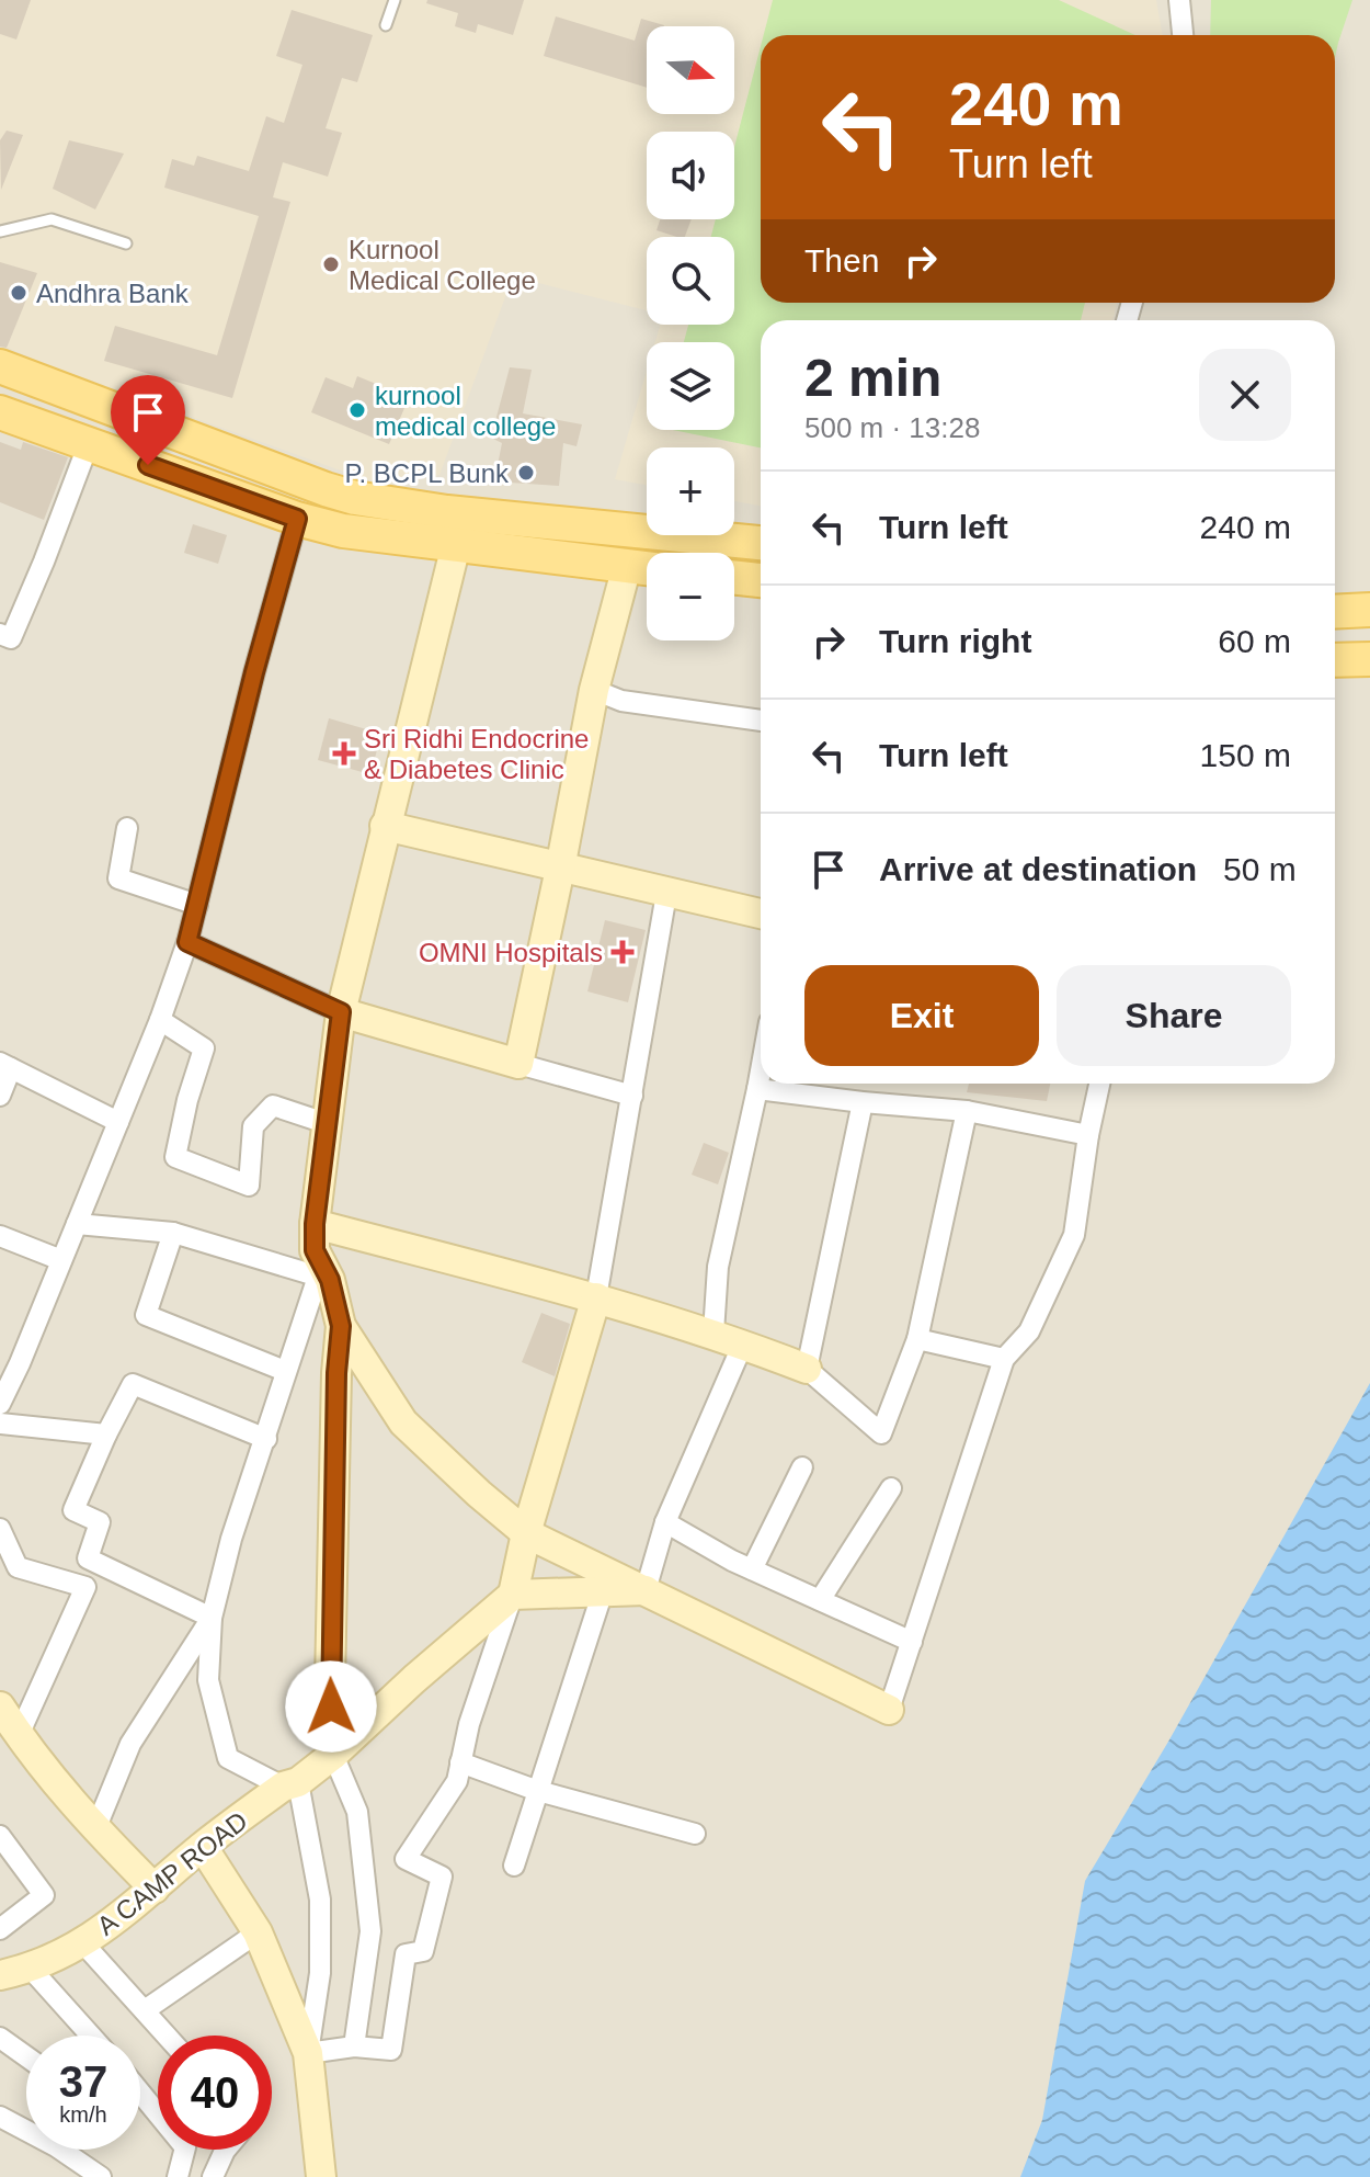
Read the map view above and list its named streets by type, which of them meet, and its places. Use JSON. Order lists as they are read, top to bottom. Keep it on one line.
{"streets":{"street":["A CAMP ROAD"]},"places":{"other":["Kurnool Medical College","Andhra Bank","kurnool medical college","P. BCPL Bunk"],"health":["Sri Ridhi Endocrine & Diabetes Clinic","OMNI Hospitals"]},"north":"right","page":{"map_buttons":["+","−"],"turn":["240 m","Turn left"],"then":"Then","heading":["2 min","500 m · 13:28"],"list":[{"name":"Turn left","value":"240 m"},{"name":"Turn right","value":"60 m"},{"name":"Turn left","value":"150 m"},{"name":"Arrive at destination","value":"50 m"}],"buttons":["Exit","Share"],"speed":"37 km/h","limit":"40"}}
